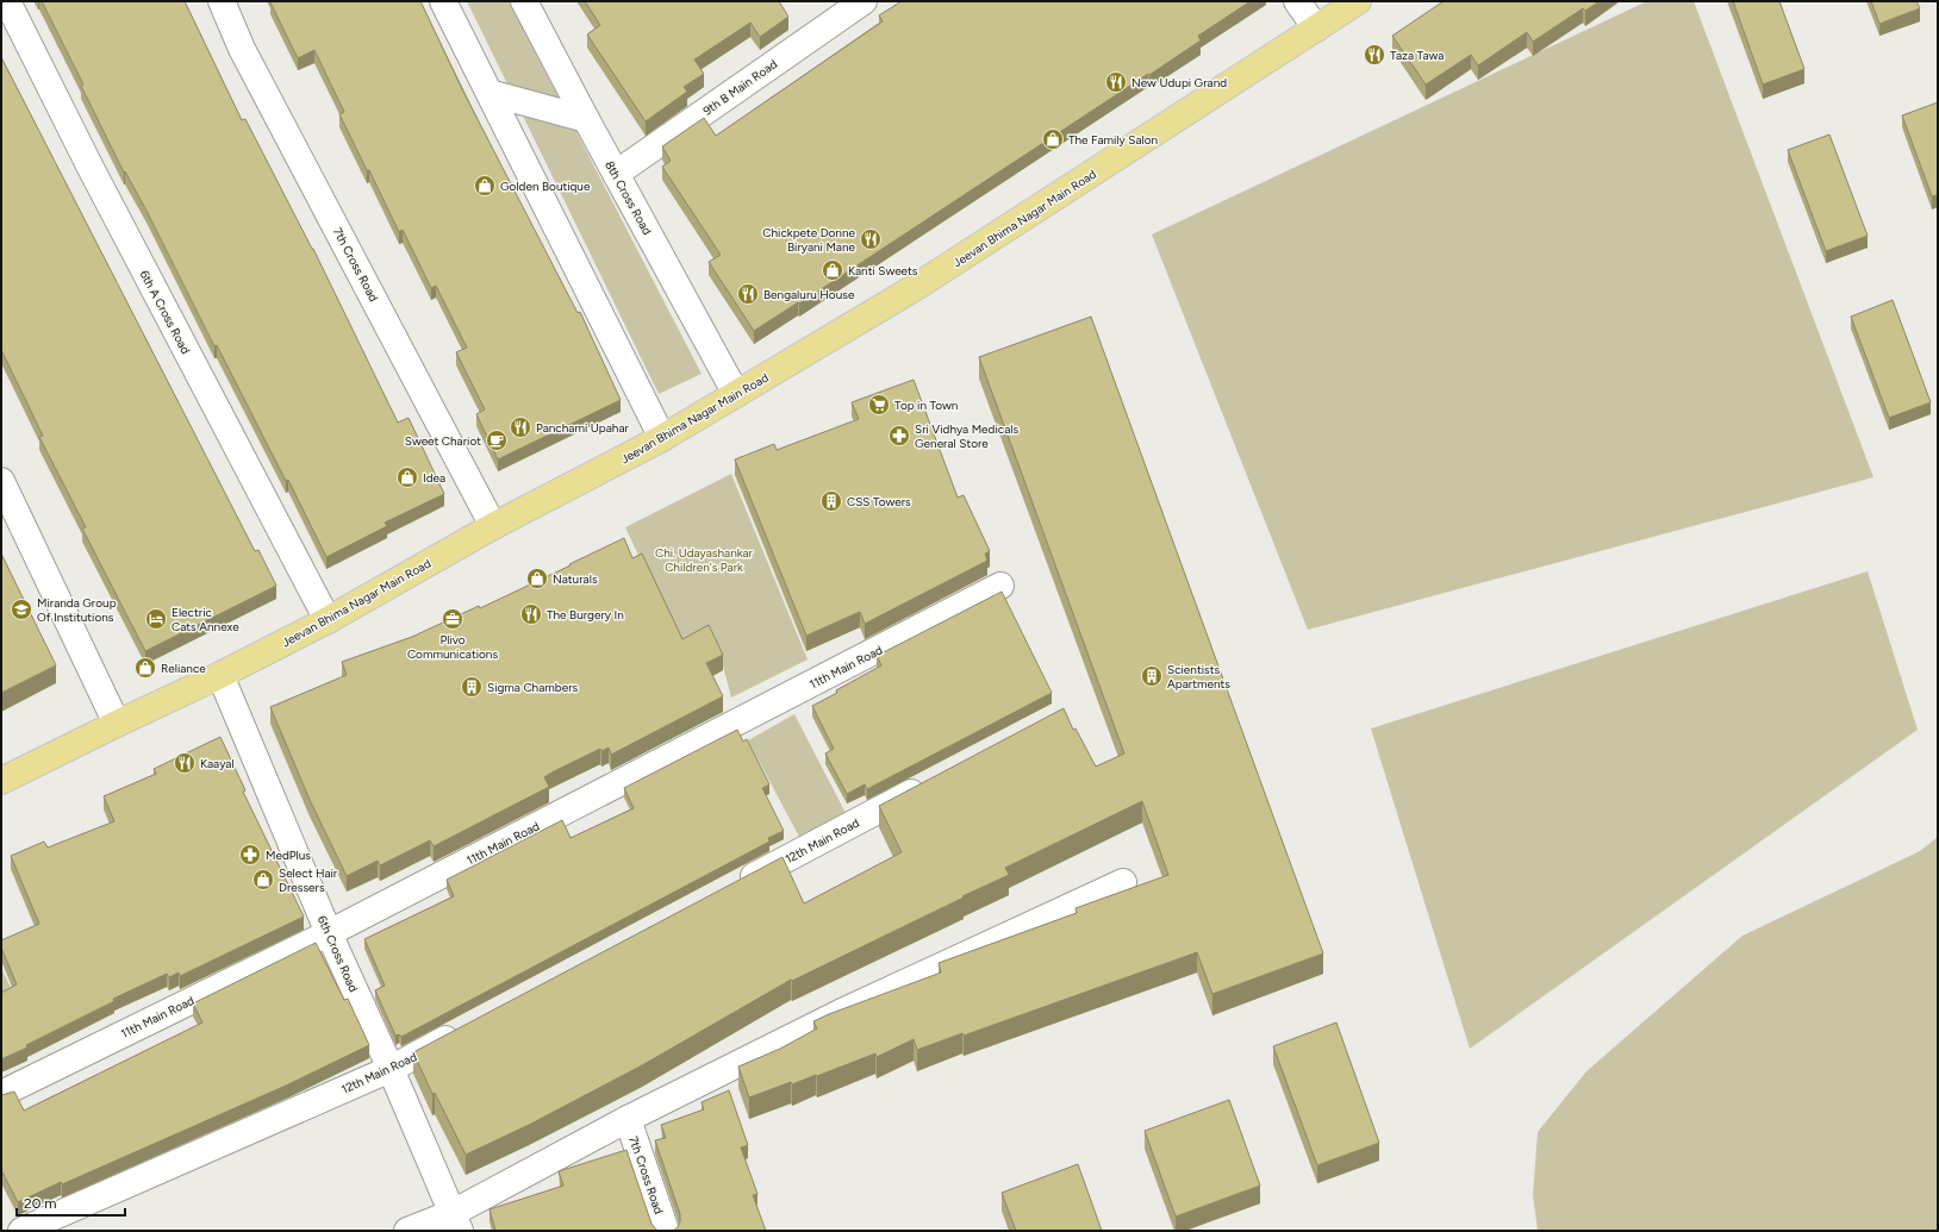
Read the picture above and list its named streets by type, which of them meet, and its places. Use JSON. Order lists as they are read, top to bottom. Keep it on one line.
{"streets":{"main road":["Jeevan Bhima Nagar Main Road"],"street":["9th B Main Road","8th Cross Road","7th Cross Road","6th A Cross Road","11th Main Road","12th Main Road","6th Cross Road"]},"crossings":[["9th B Main Road","8th Cross Road"],["8th Cross Road","Jeevan Bhima Nagar Main Road"],["Jeevan Bhima Nagar Main Road","7th Cross Road"],["Jeevan Bhima Nagar Main Road","6th A Cross Road"],["Jeevan Bhima Nagar Main Road","6th Cross Road"],["11th Main Road","6th Cross Road"],["12th Main Road","6th Cross Road"]],"parks":["Chi. Udayashankar Children's Park"],"places":{"restaurant":["Taza Tawa","New Udupi Grand","Chickpete Donne Biryani Mane","Bengaluru House","Panchami Upahar","The Burgery In","Kaayal"],"shop":["The Family Salon","Golden Boutique","Kanti Sweets","Idea","Naturals","Reliance","Select Hair Dressers"],"supermarket":["Top in Town"],"pharmacy":["Sri Vidhya Medicals General Store","MedPlus"],"cafe":["Sweet Chariot"],"building":["CSS Towers","Scientists Apartments","Sigma Chambers"],"school or university":["Miranda Group Of Institutions"],"hotel":["Electric Cats Annexe"],"office":["Plivo Communications"]},"scale_bar":"20 m"}
